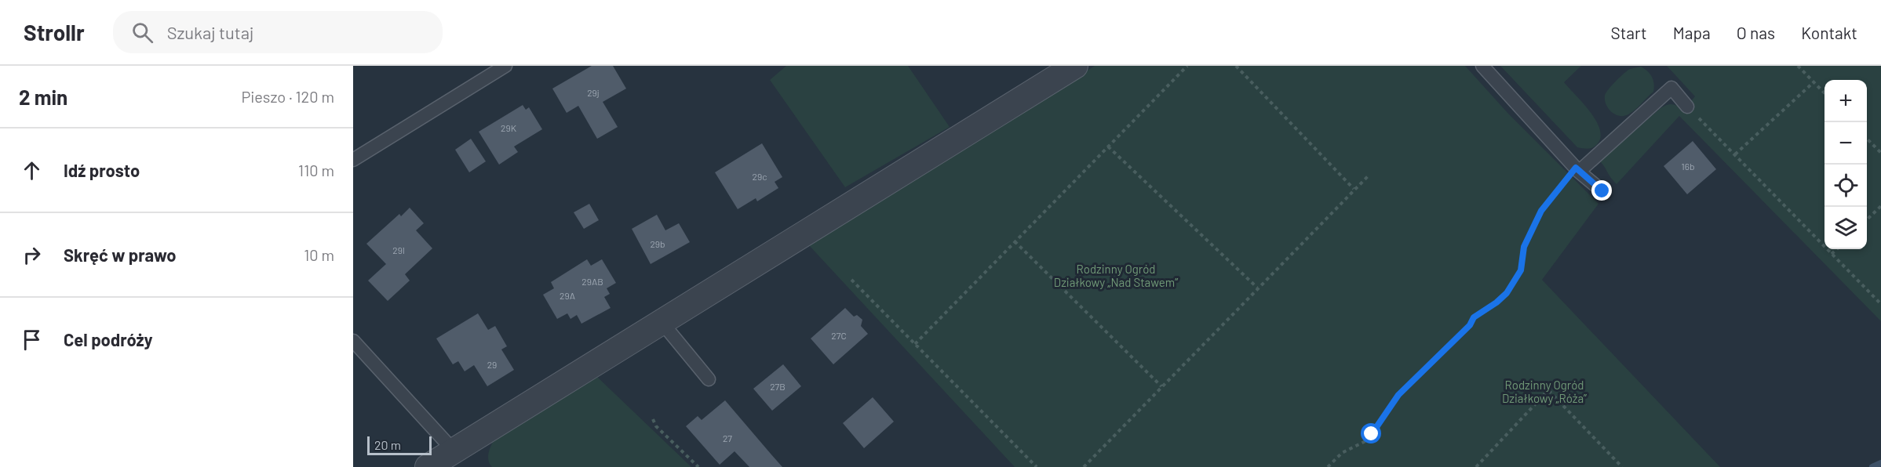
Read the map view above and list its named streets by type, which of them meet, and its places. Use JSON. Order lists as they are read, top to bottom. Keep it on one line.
{"parks":["Rodzinny Ogród Działkowy „Nad Stawem”","Rodzinny Ogród Działkowy „Róża”"],"house_numbers":["29j","29K","16b","29c","29b","29l","29AB","29A","27C","29","27B","27"],"scale_bar":"20 m","page":{"header":"Strollr","search":"Szukaj tutaj","nav":["Start","Mapa","O nas","Kontakt"],"heading":["2 min","Pieszo · 120 m"],"map_buttons":["+","−"],"list":[["Idź prosto","110 m"],["Skręć w prawo","10 m"],"Cel podróży"],"scale":"20 m"}}
